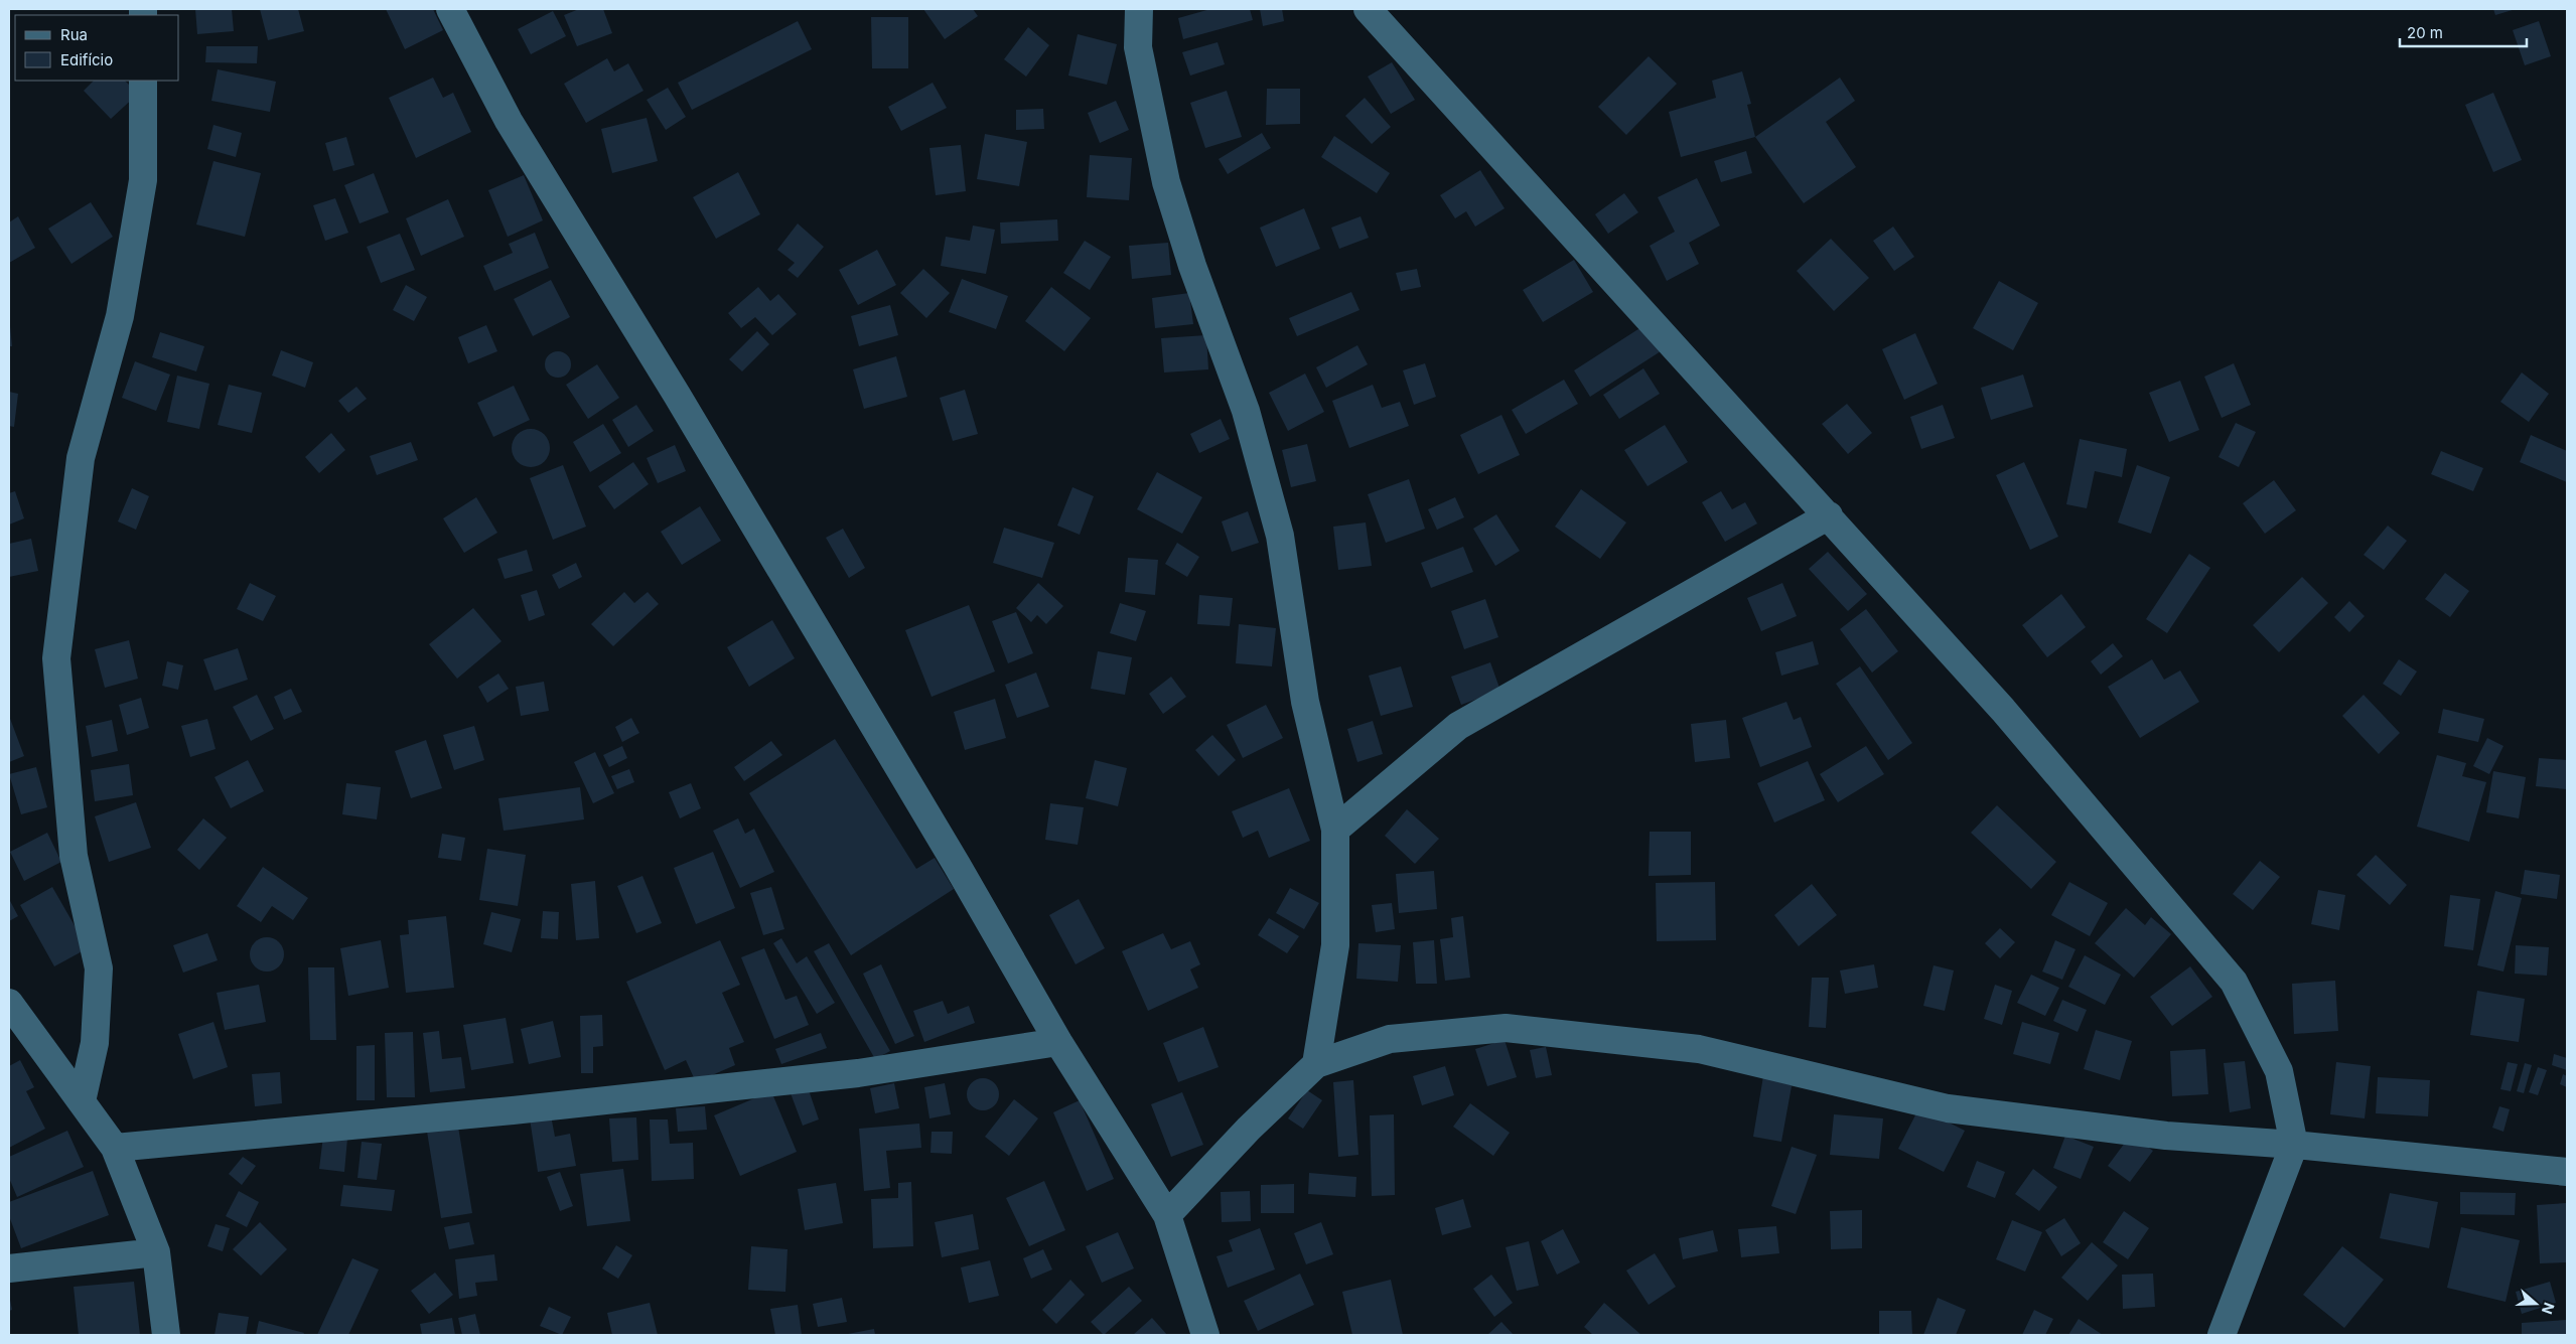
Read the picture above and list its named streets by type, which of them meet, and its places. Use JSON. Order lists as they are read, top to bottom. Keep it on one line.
{"legend":["Rua","Edifício"],"scale_bar":"20 m","north":"right"}
